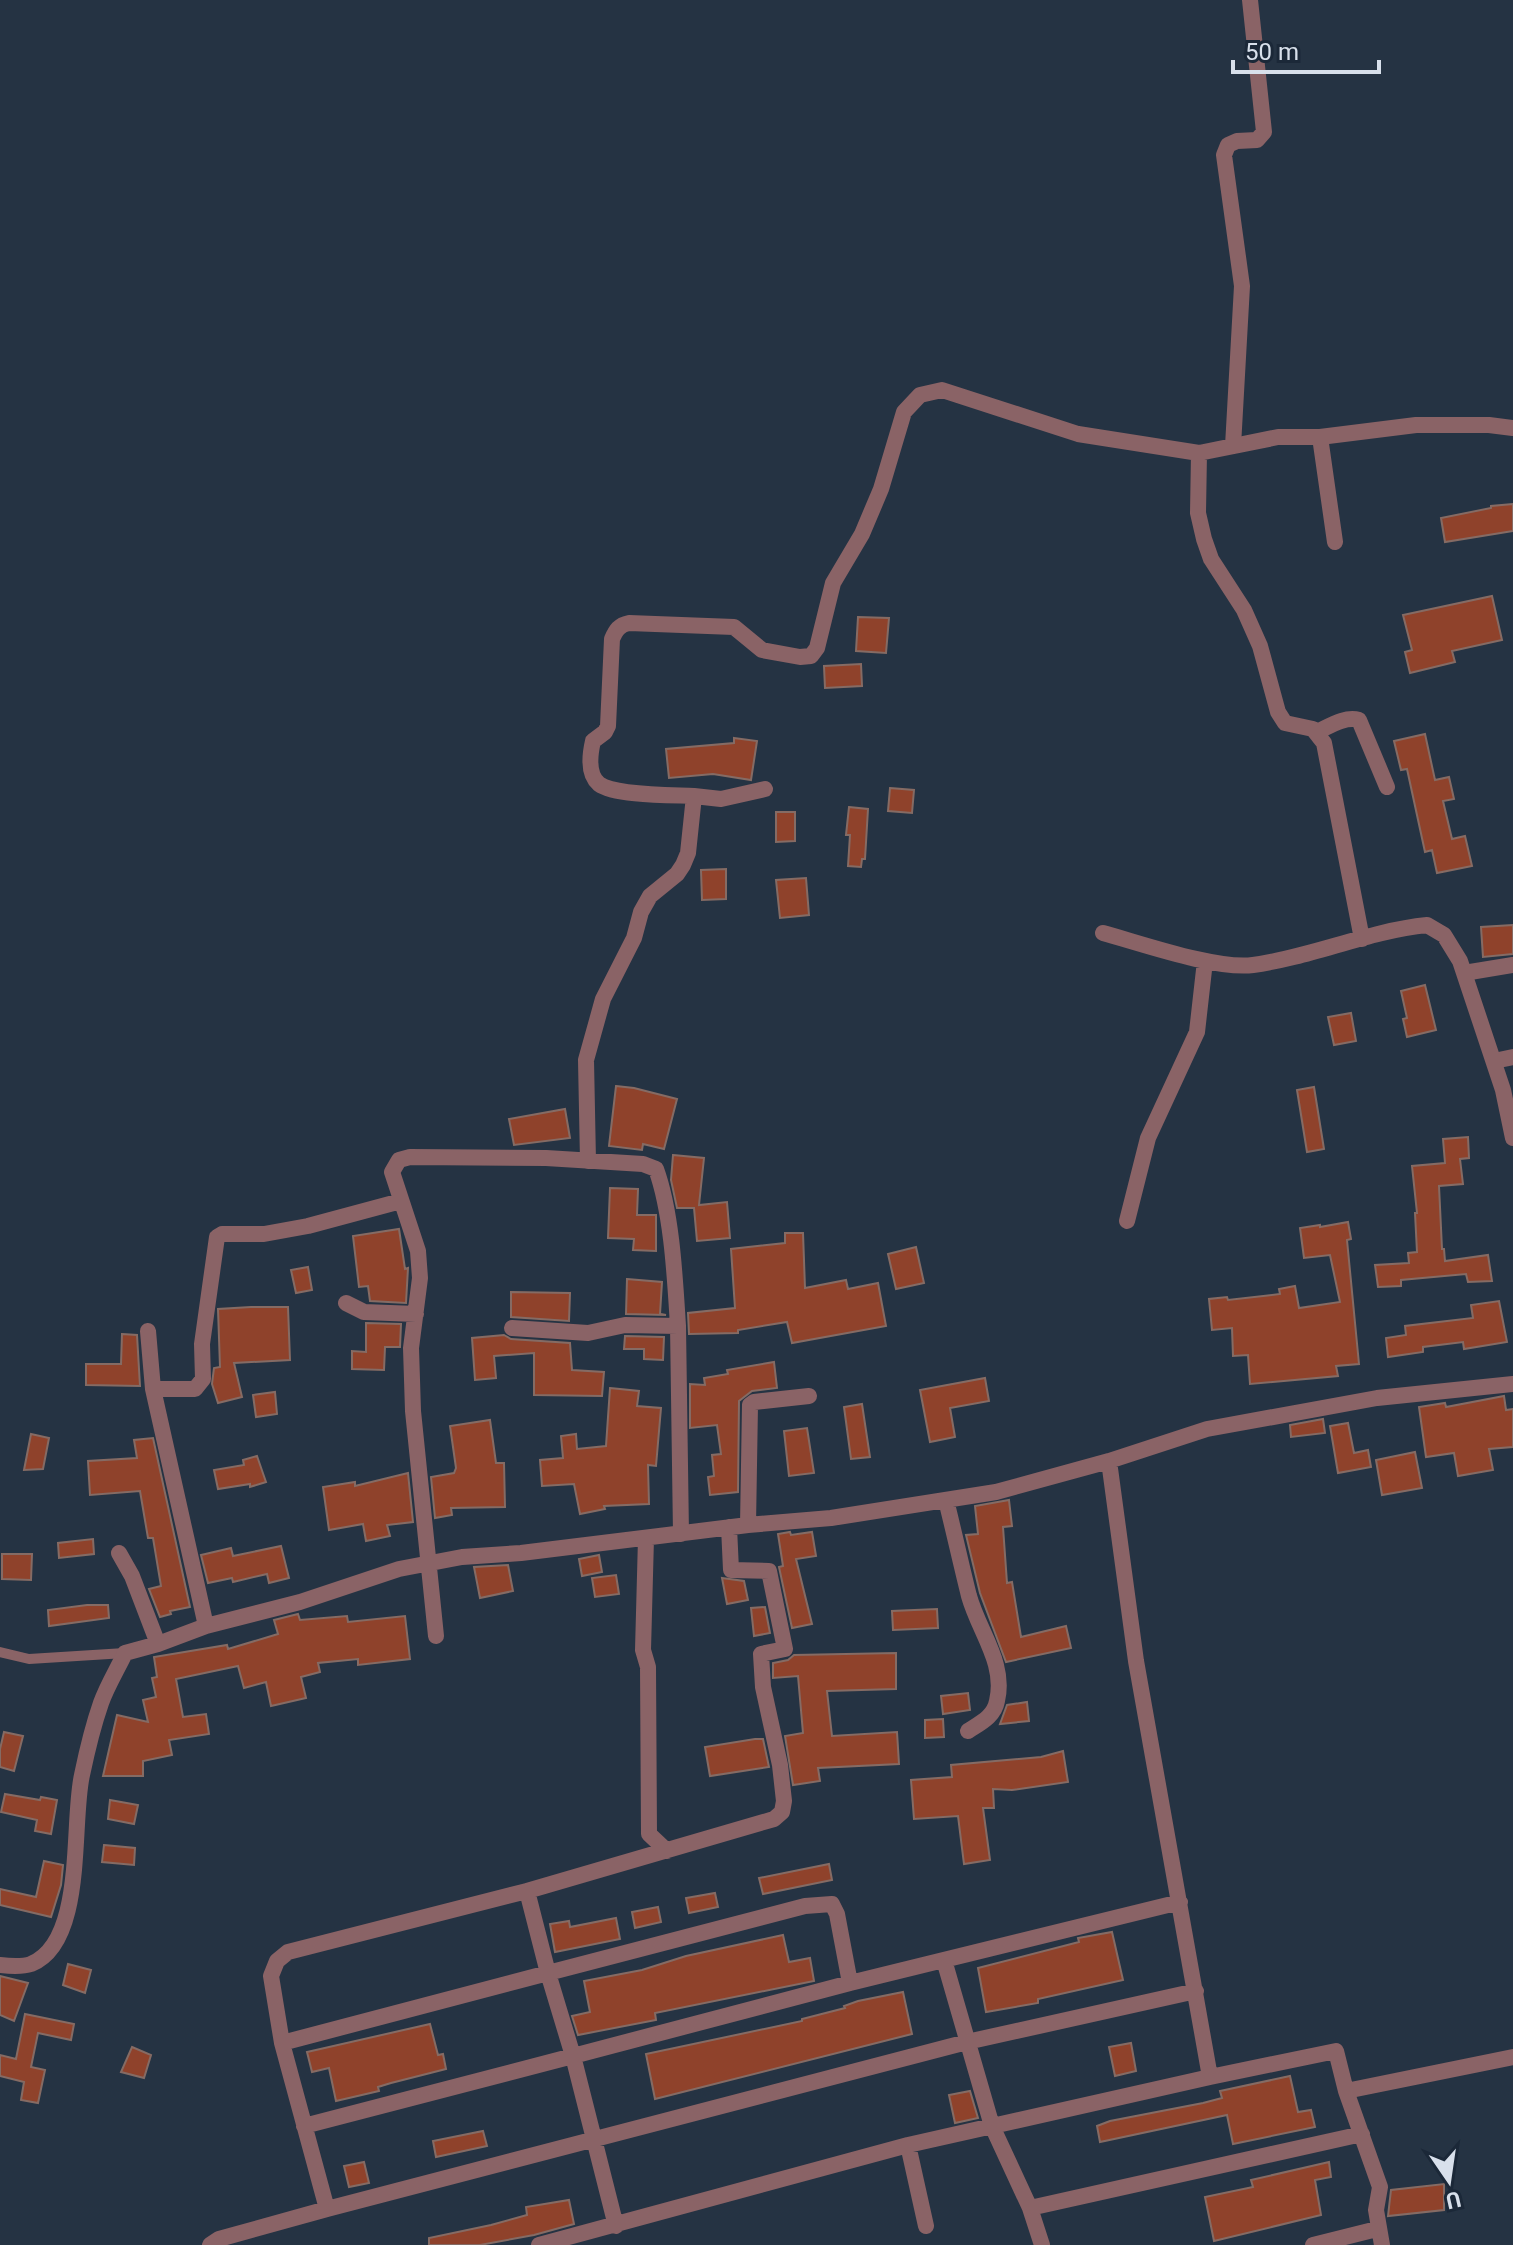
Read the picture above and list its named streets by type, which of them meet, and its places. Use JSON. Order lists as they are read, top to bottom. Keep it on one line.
{"scale_bar":"50 m","north":"bottom"}
